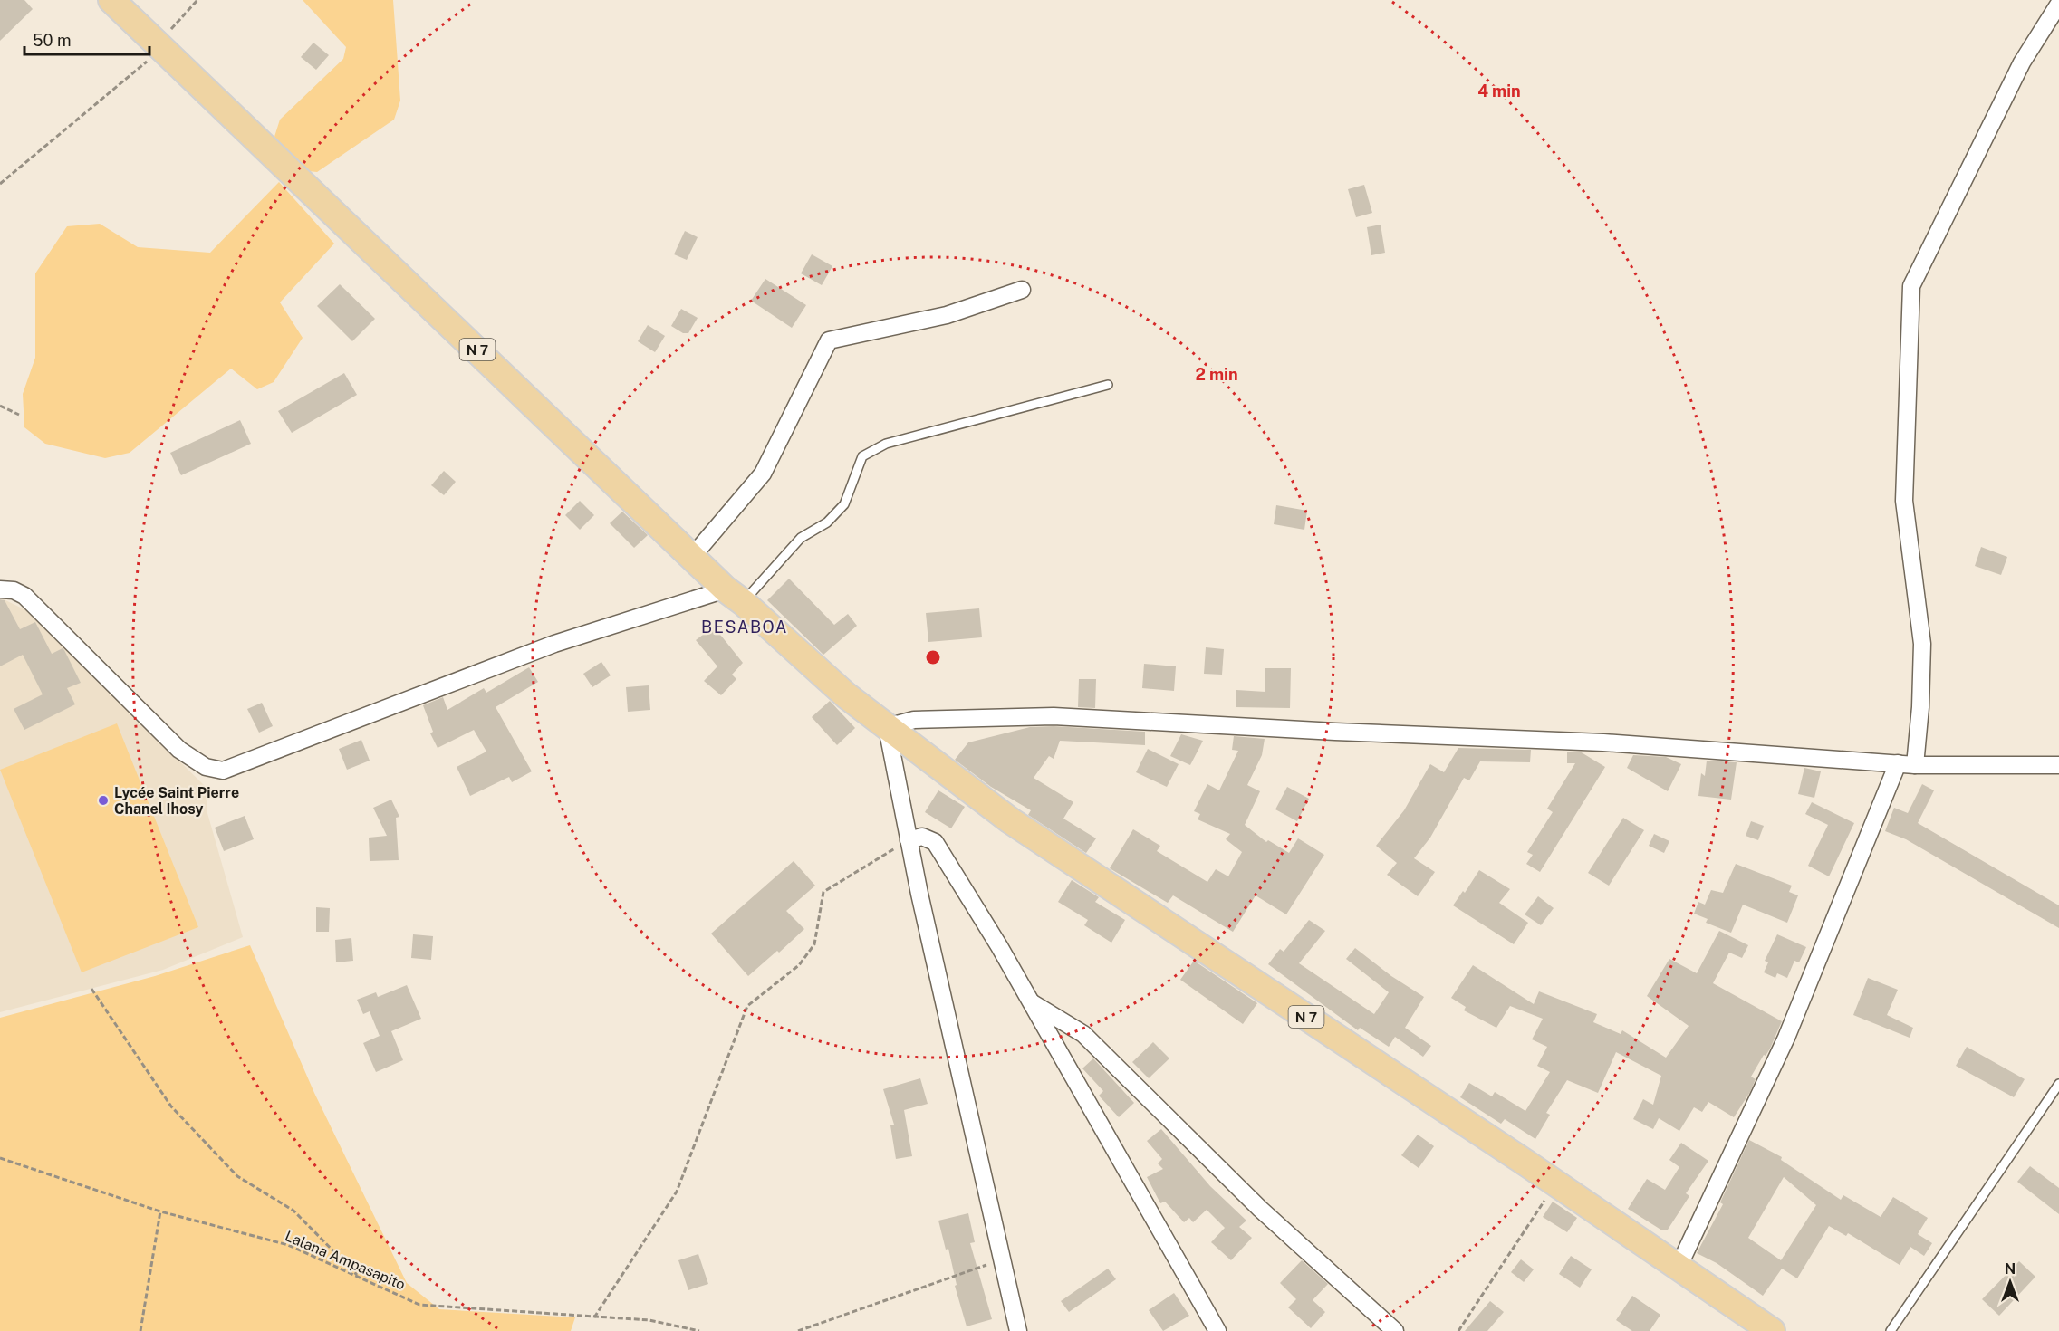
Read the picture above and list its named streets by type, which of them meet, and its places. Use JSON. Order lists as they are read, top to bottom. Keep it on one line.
{"streets":{"main road":["N 7"],"path":["Lalana Ampasapito"]},"districts":["BESABOA"],"places":["Lycée Saint Pierre Chanel Ihosy"],"scale_bar":"50 m","north":"top","rings":["4 min","2 min"]}
